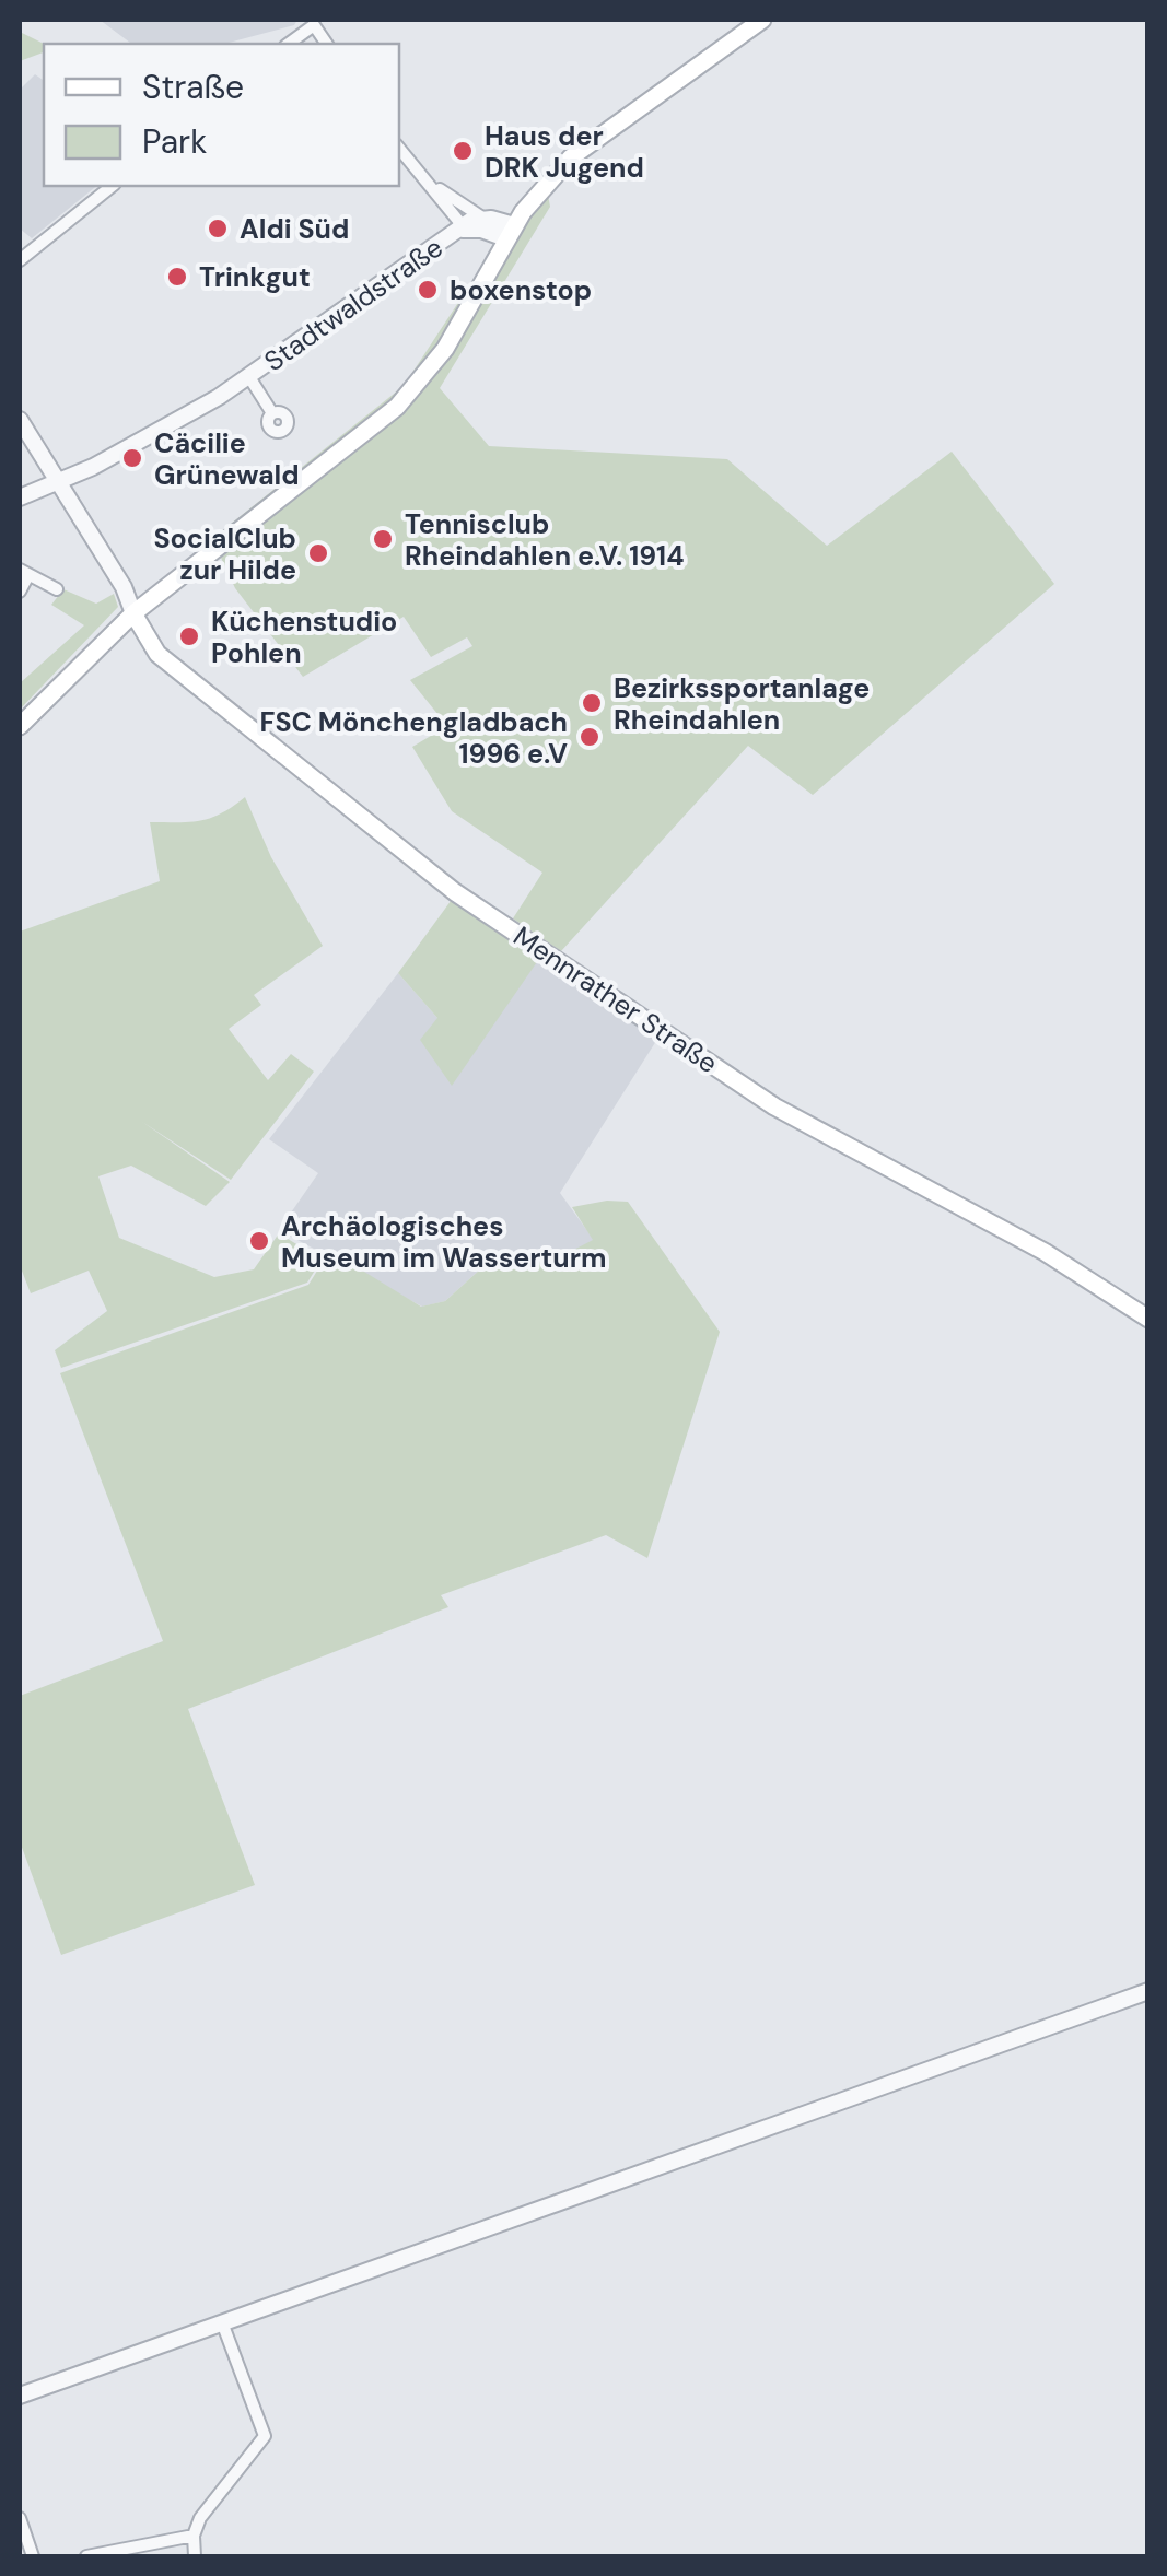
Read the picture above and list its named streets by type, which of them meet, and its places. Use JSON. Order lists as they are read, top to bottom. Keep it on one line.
{"streets":{"main road":["Mennrather Straße"],"street":["Stadtwaldstraße"]},"places":["Haus der DRK Jugend","Aldi Süd","Trinkgut","boxenstop","Cäcilie Grünewald","Tennisclub Rheindahlen e.V. 1914","SocialClub zur Hilde","Küchenstudio Pohlen","Bezirkssportanlage Rheindahlen","FSC Mönchengladbach 1996 e.V","Archäologisches Museum im Wasserturm"],"legend":["Straße","Park"]}
